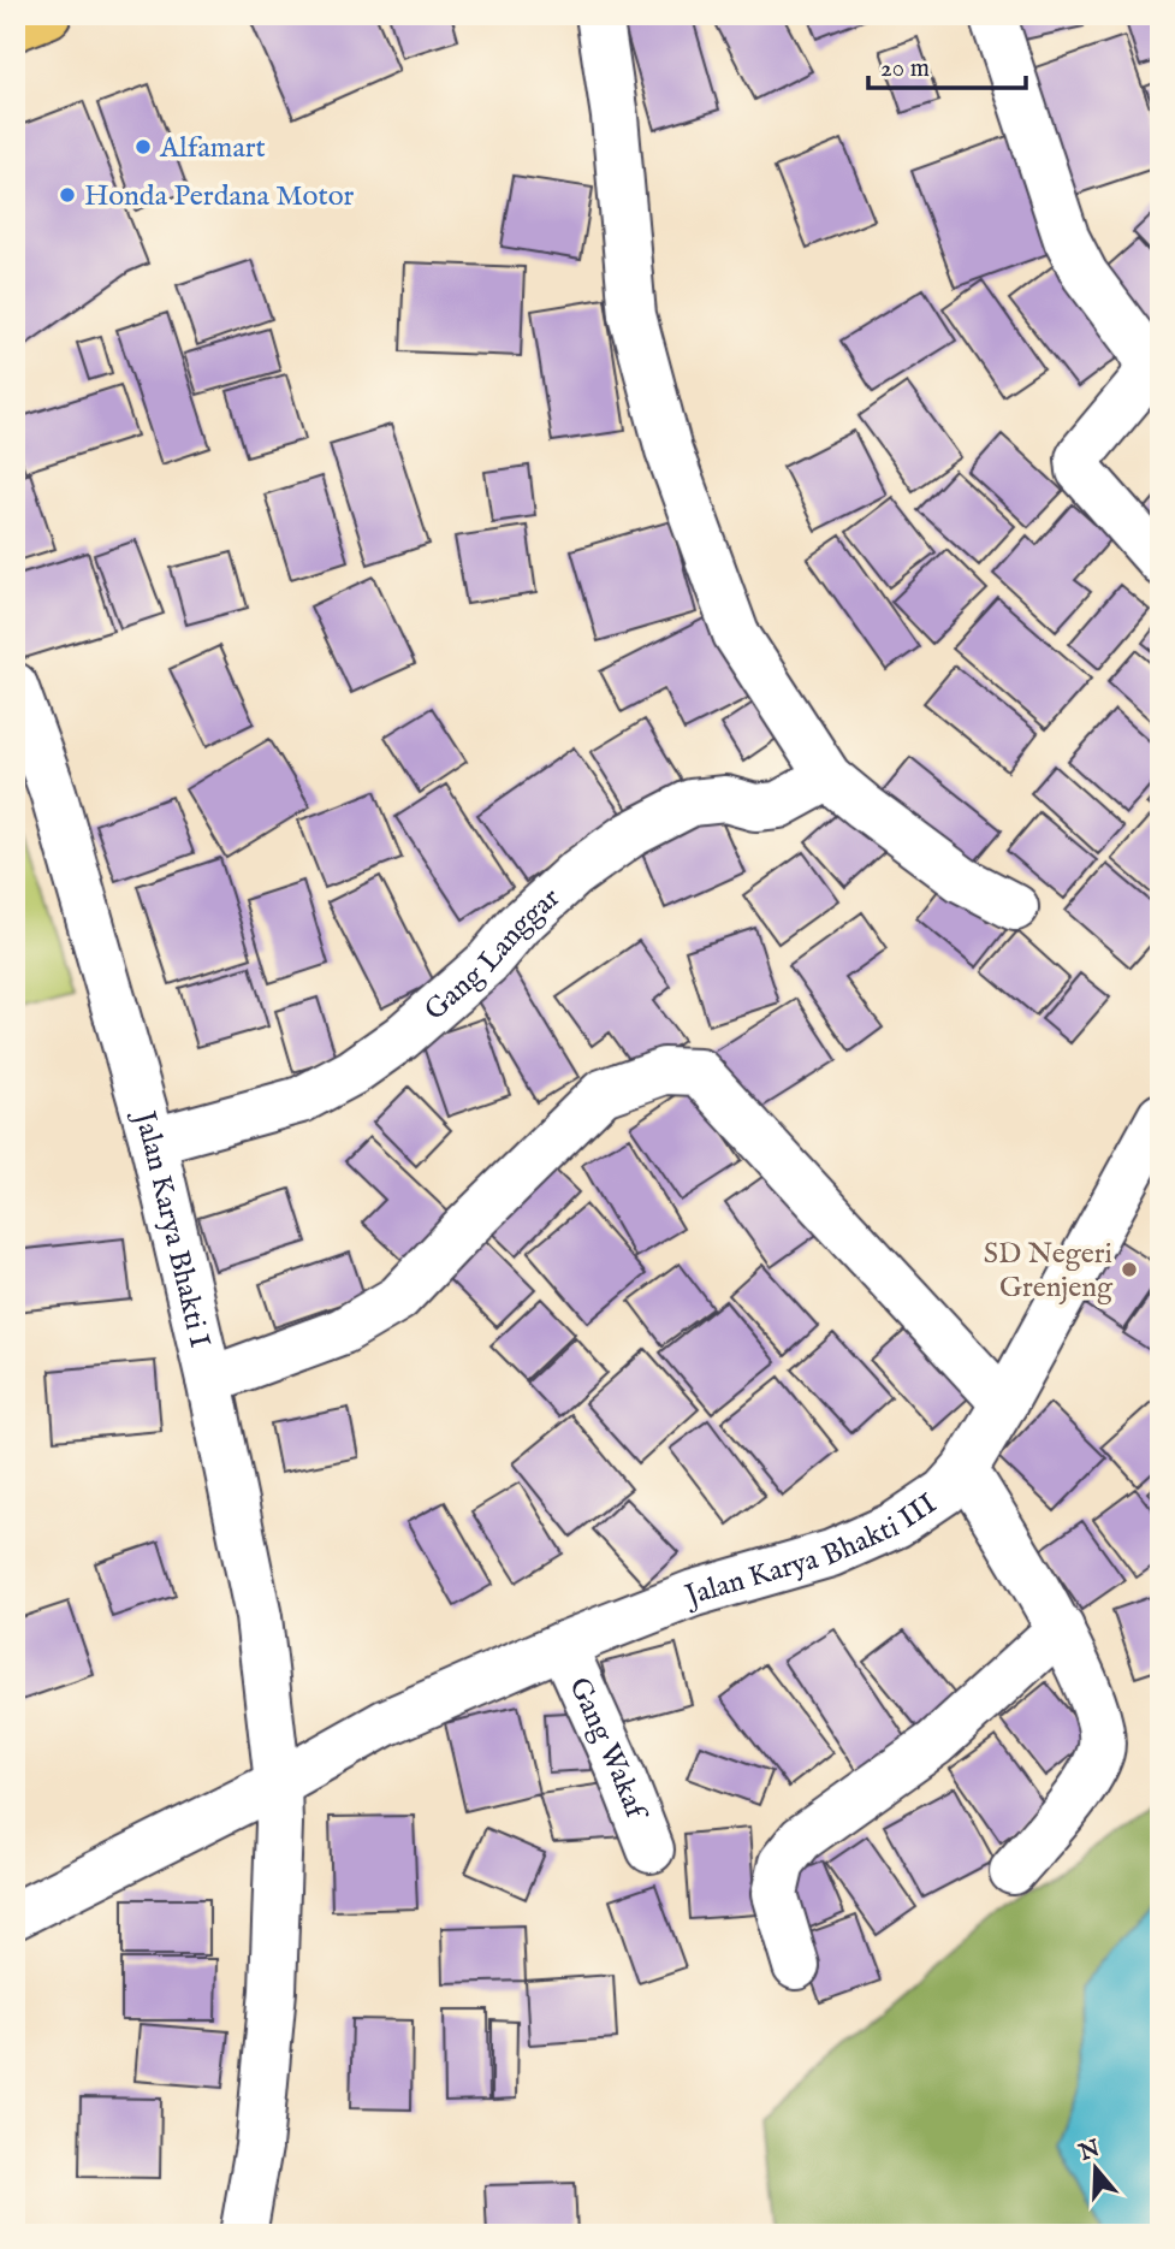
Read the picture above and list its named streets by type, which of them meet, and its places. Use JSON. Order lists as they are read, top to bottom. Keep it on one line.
{"streets":{"street":["Gang Langgar","Jalan Karya Bhakti I","Jalan Karya Bhakti III","Gang Wakaf"]},"crossings":[["Gang Langgar","Jalan Karya Bhakti I"],["Jalan Karya Bhakti I","Jalan Karya Bhakti III"],["Jalan Karya Bhakti III","Gang Wakaf"]],"places":["Alfamart","Honda Perdana Motor","SD Negeri Grenjeng"],"scale_bar":"20 m","north":"top"}
